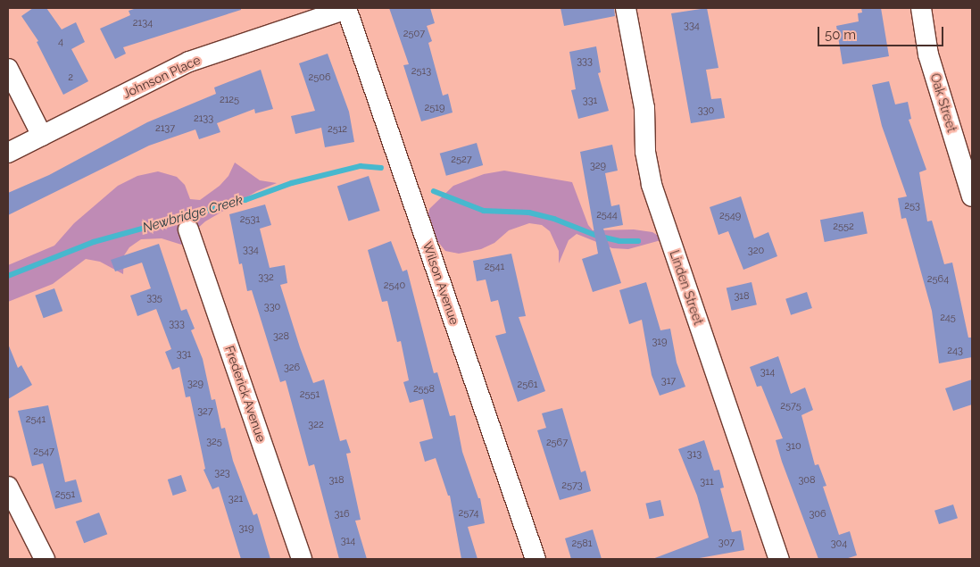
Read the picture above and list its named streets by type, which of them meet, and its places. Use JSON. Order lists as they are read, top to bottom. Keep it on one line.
{"streets":{"street":["Johnson Place","Oak Street","Wilson Avenue","Linden Street","Frederick Avenue"]},"crossings":[["Johnson Place","Wilson Avenue"]],"water":["Newbridge Creek"],"house_numbers":["2134","334","2507","4","333","2513","2","2506","2125","331","2519","330","2133","2137","2512","2527","329","253","2544","2549","2531","2552","334","320","2541","332","2564","2540","318","335","330","245","333","328","319","243","331","326","314","317","329","2561","2558","2551","2575","327","2541","322","325","2567","310","2547","313","323","318","308","311","2573","2551","321","2574","316","306","319","314","307","2581","304"],"scale_bar":"50 m"}
